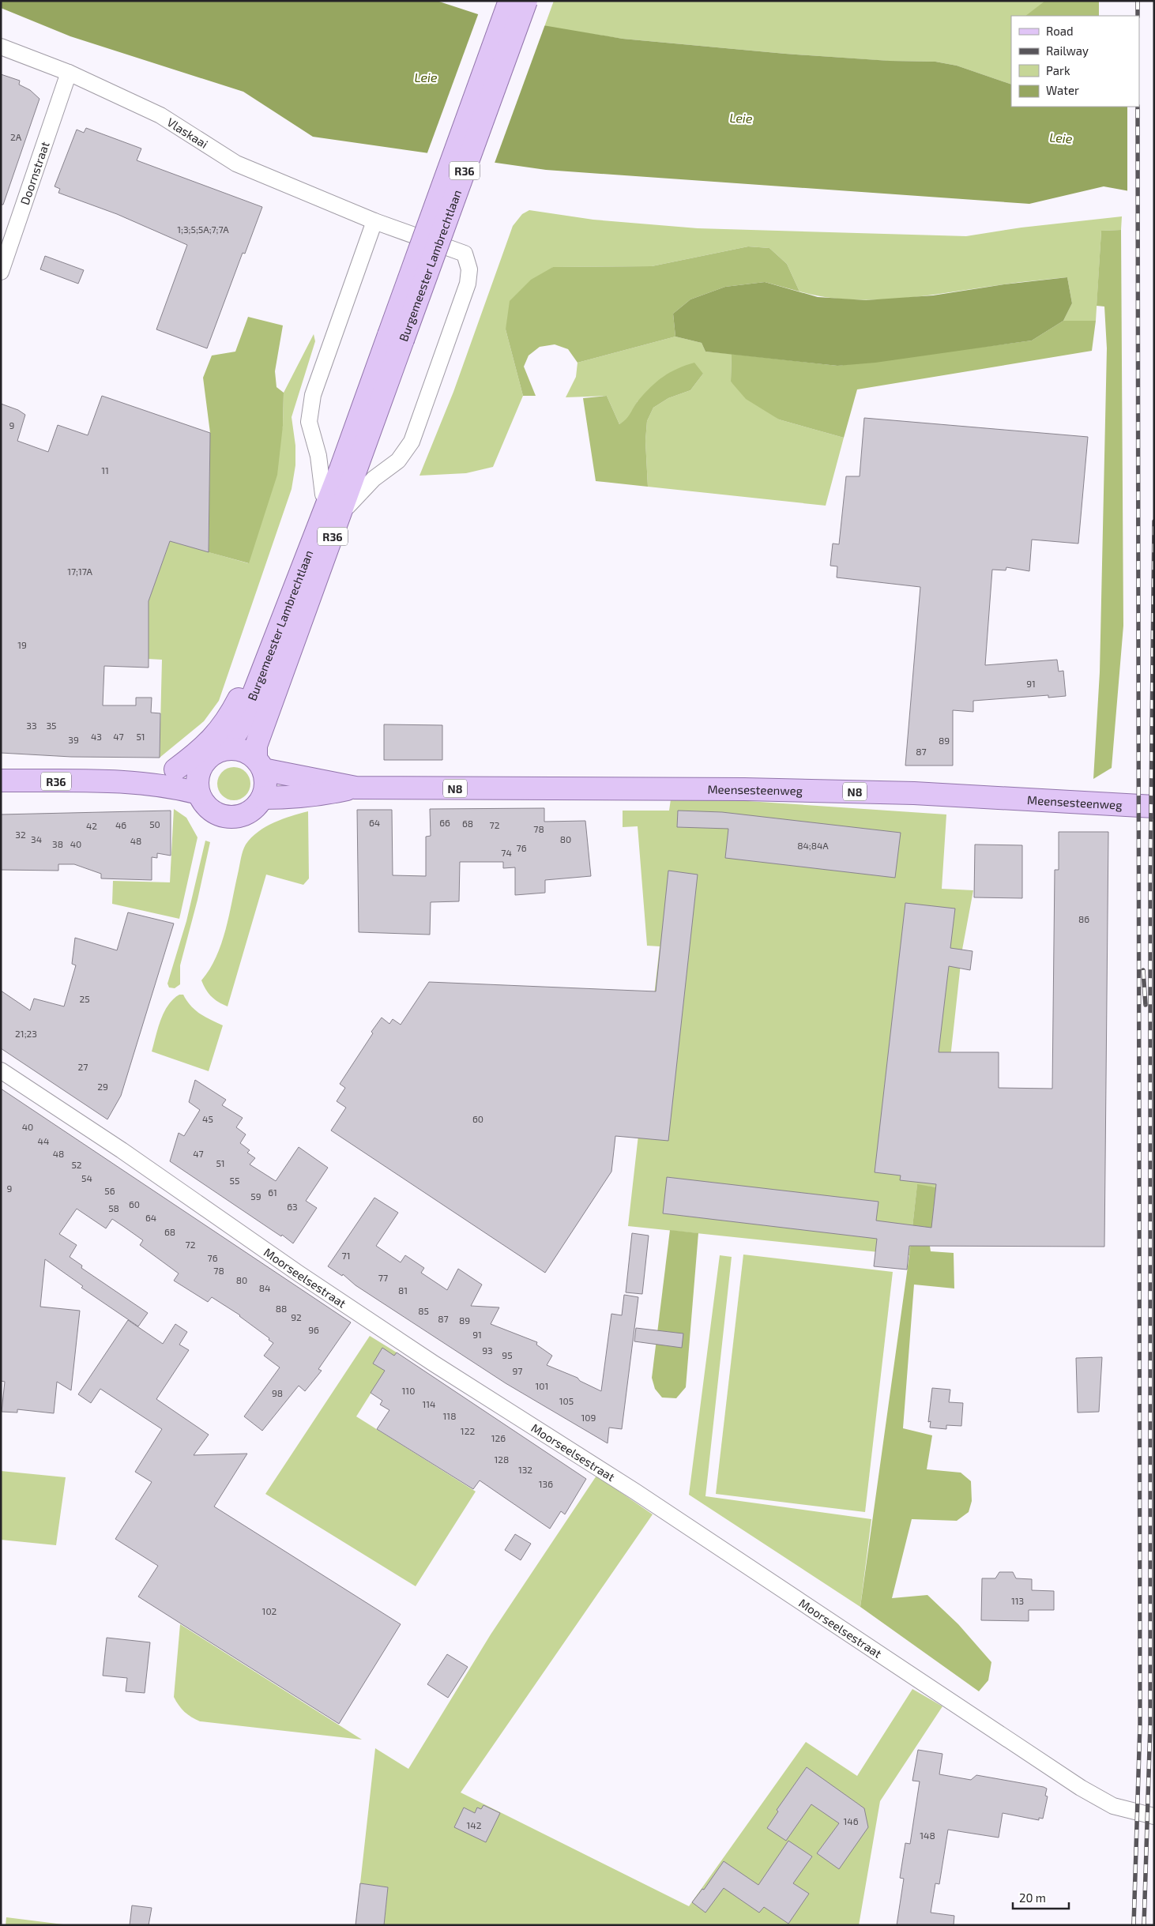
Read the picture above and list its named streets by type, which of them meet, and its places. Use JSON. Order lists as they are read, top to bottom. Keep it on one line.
{"streets":{"main road":["R36","Burgemeester Lambrechtlaan","N8","Meensesteenweg"],"street":["Vlaskaai","Doornstraat","Moorseelsestraat"]},"crossings":[["Vlaskaai","Doornstraat"],["Vlaskaai","Burgemeester Lambrechtlaan"],["R36","Burgemeester Lambrechtlaan"],["R36","Meensesteenweg"],["Burgemeester Lambrechtlaan","Meensesteenweg"]],"water":["Leie"],"house_numbers":["2A","1;3;5;5A;7;7A","9","11","17;17A","19","91","33","35","43","47","51","39","89","87","64","66","68","50","46","72","42","78","32","34","80","48","38","40","84;84A","76","74","86","25","21;23","27","29","45","60","40","44","48","47","51","52","54","55","9","56","61","59","60","63","58","64","68","72","71","76","78","77","80","84","81","88","85","92","87","89","96","91","93","95","97","101","110","98","105","114","118","109","122","126","128","132","136","113","102","146","142","148"],"legend":["Road","Railway","Park","Water"],"scale_bar":"20 m"}
